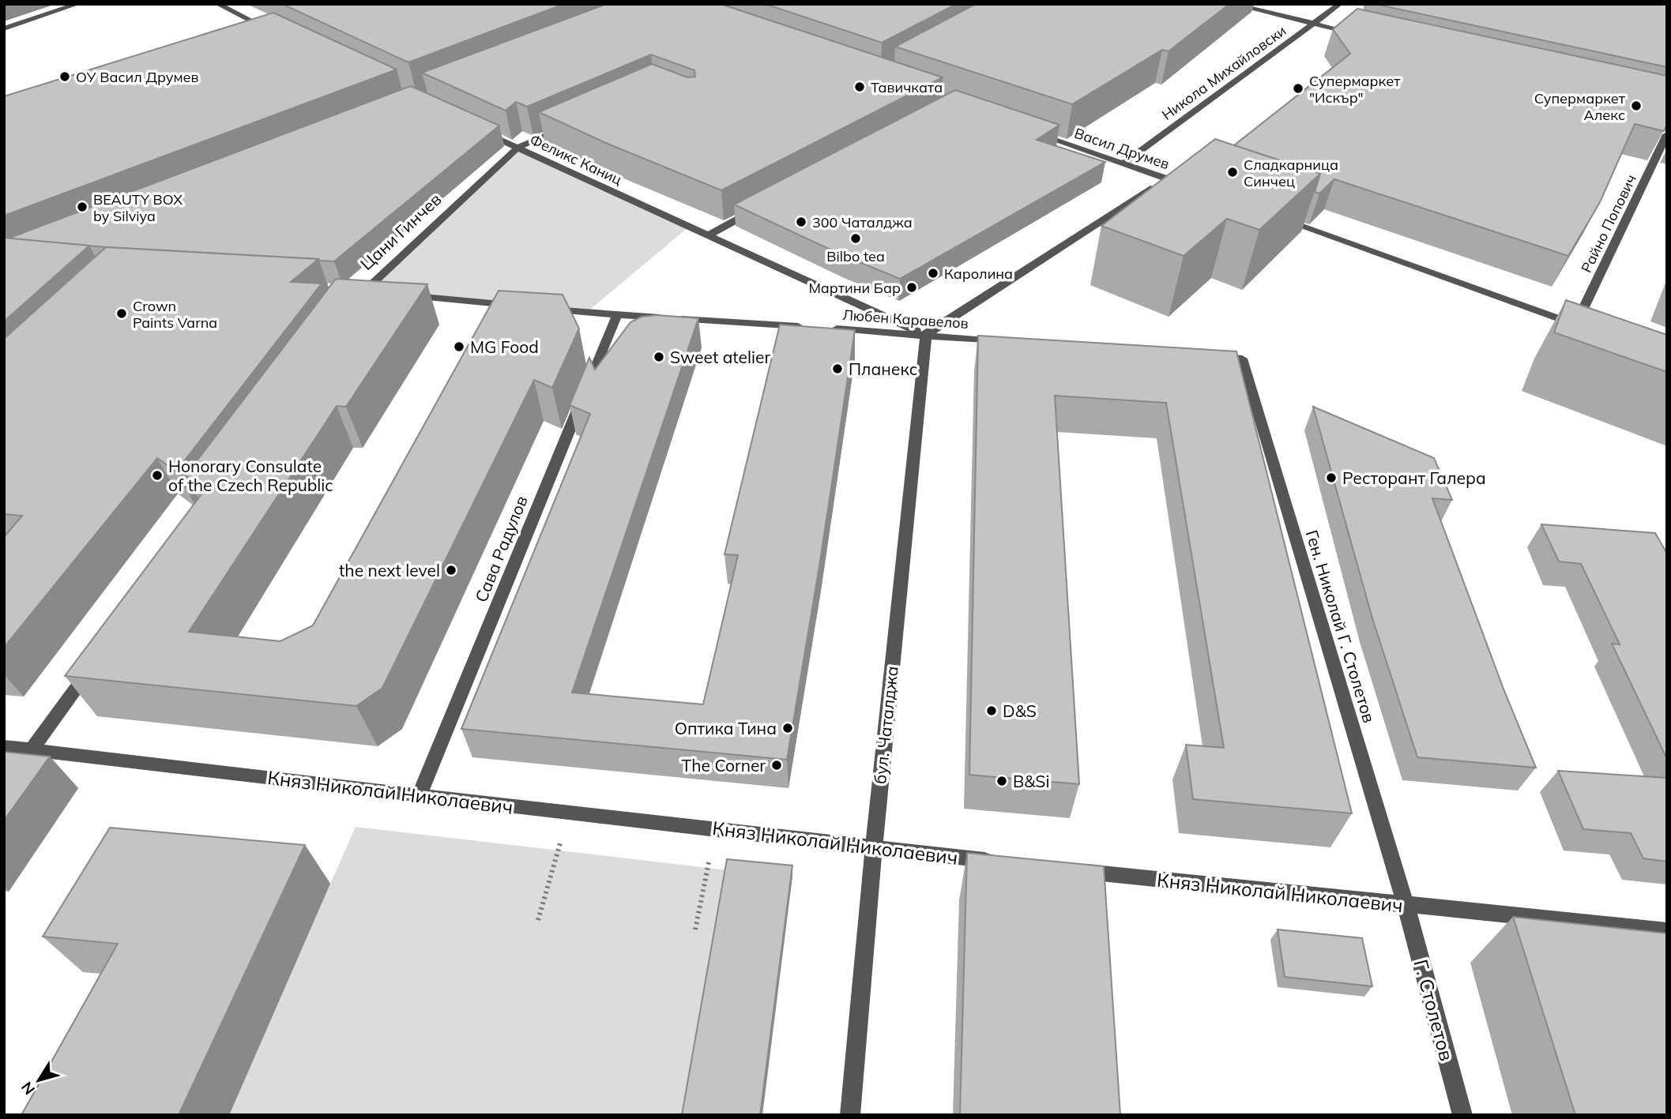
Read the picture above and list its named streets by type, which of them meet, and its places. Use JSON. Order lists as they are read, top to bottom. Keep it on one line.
{"streets":{"street":["Никола Михайловски","Васил Друмев","Феликс Каниц","Райно Попович","Цани Гинчев","Любен Каравелов","Сава Радулов","Ген. Николай Г. Столетов","бул. Чаталджа","Княз Николай Николаевич","Г. Столетов"]},"crossings":[["Никола Михайловски","Васил Друмев"],["Феликс Каниц","Цани Гинчев"],["Феликс Каниц","Любен Каравелов"],["Феликс Каниц","бул. Чаталджа"],["Любен Каравелов","Сава Радулов"],["Любен Каравелов","бул. Чаталджа"],["Сава Радулов","Княз Николай Николаевич"],["Ген. Николай Г. Столетов","Княз Николай Николаевич"],["Ген. Николай Г. Столетов","Г. Столетов"],["бул. Чаталджа","Княз Николай Николаевич"],["Княз Николай Николаевич","Г. Столетов"]],"places":["ОУ Васил Друмев","Тавичката","Супермаркет \"Искър\"","Супермаркет Алекс","Сладкарница Синчец","BEAUTY BOX by Silviya","300 Чаталджа","Bilbo tea","Каролина","Мартини Бар","Crown Paints Varna","MG Food","Sweet atelier","Планекс","Honorary Consulate of the Czech Republic","Ресторант Галера","the next level","D&S","Оптика Тина","The Corner","B&Si"],"north":"bottom left"}
